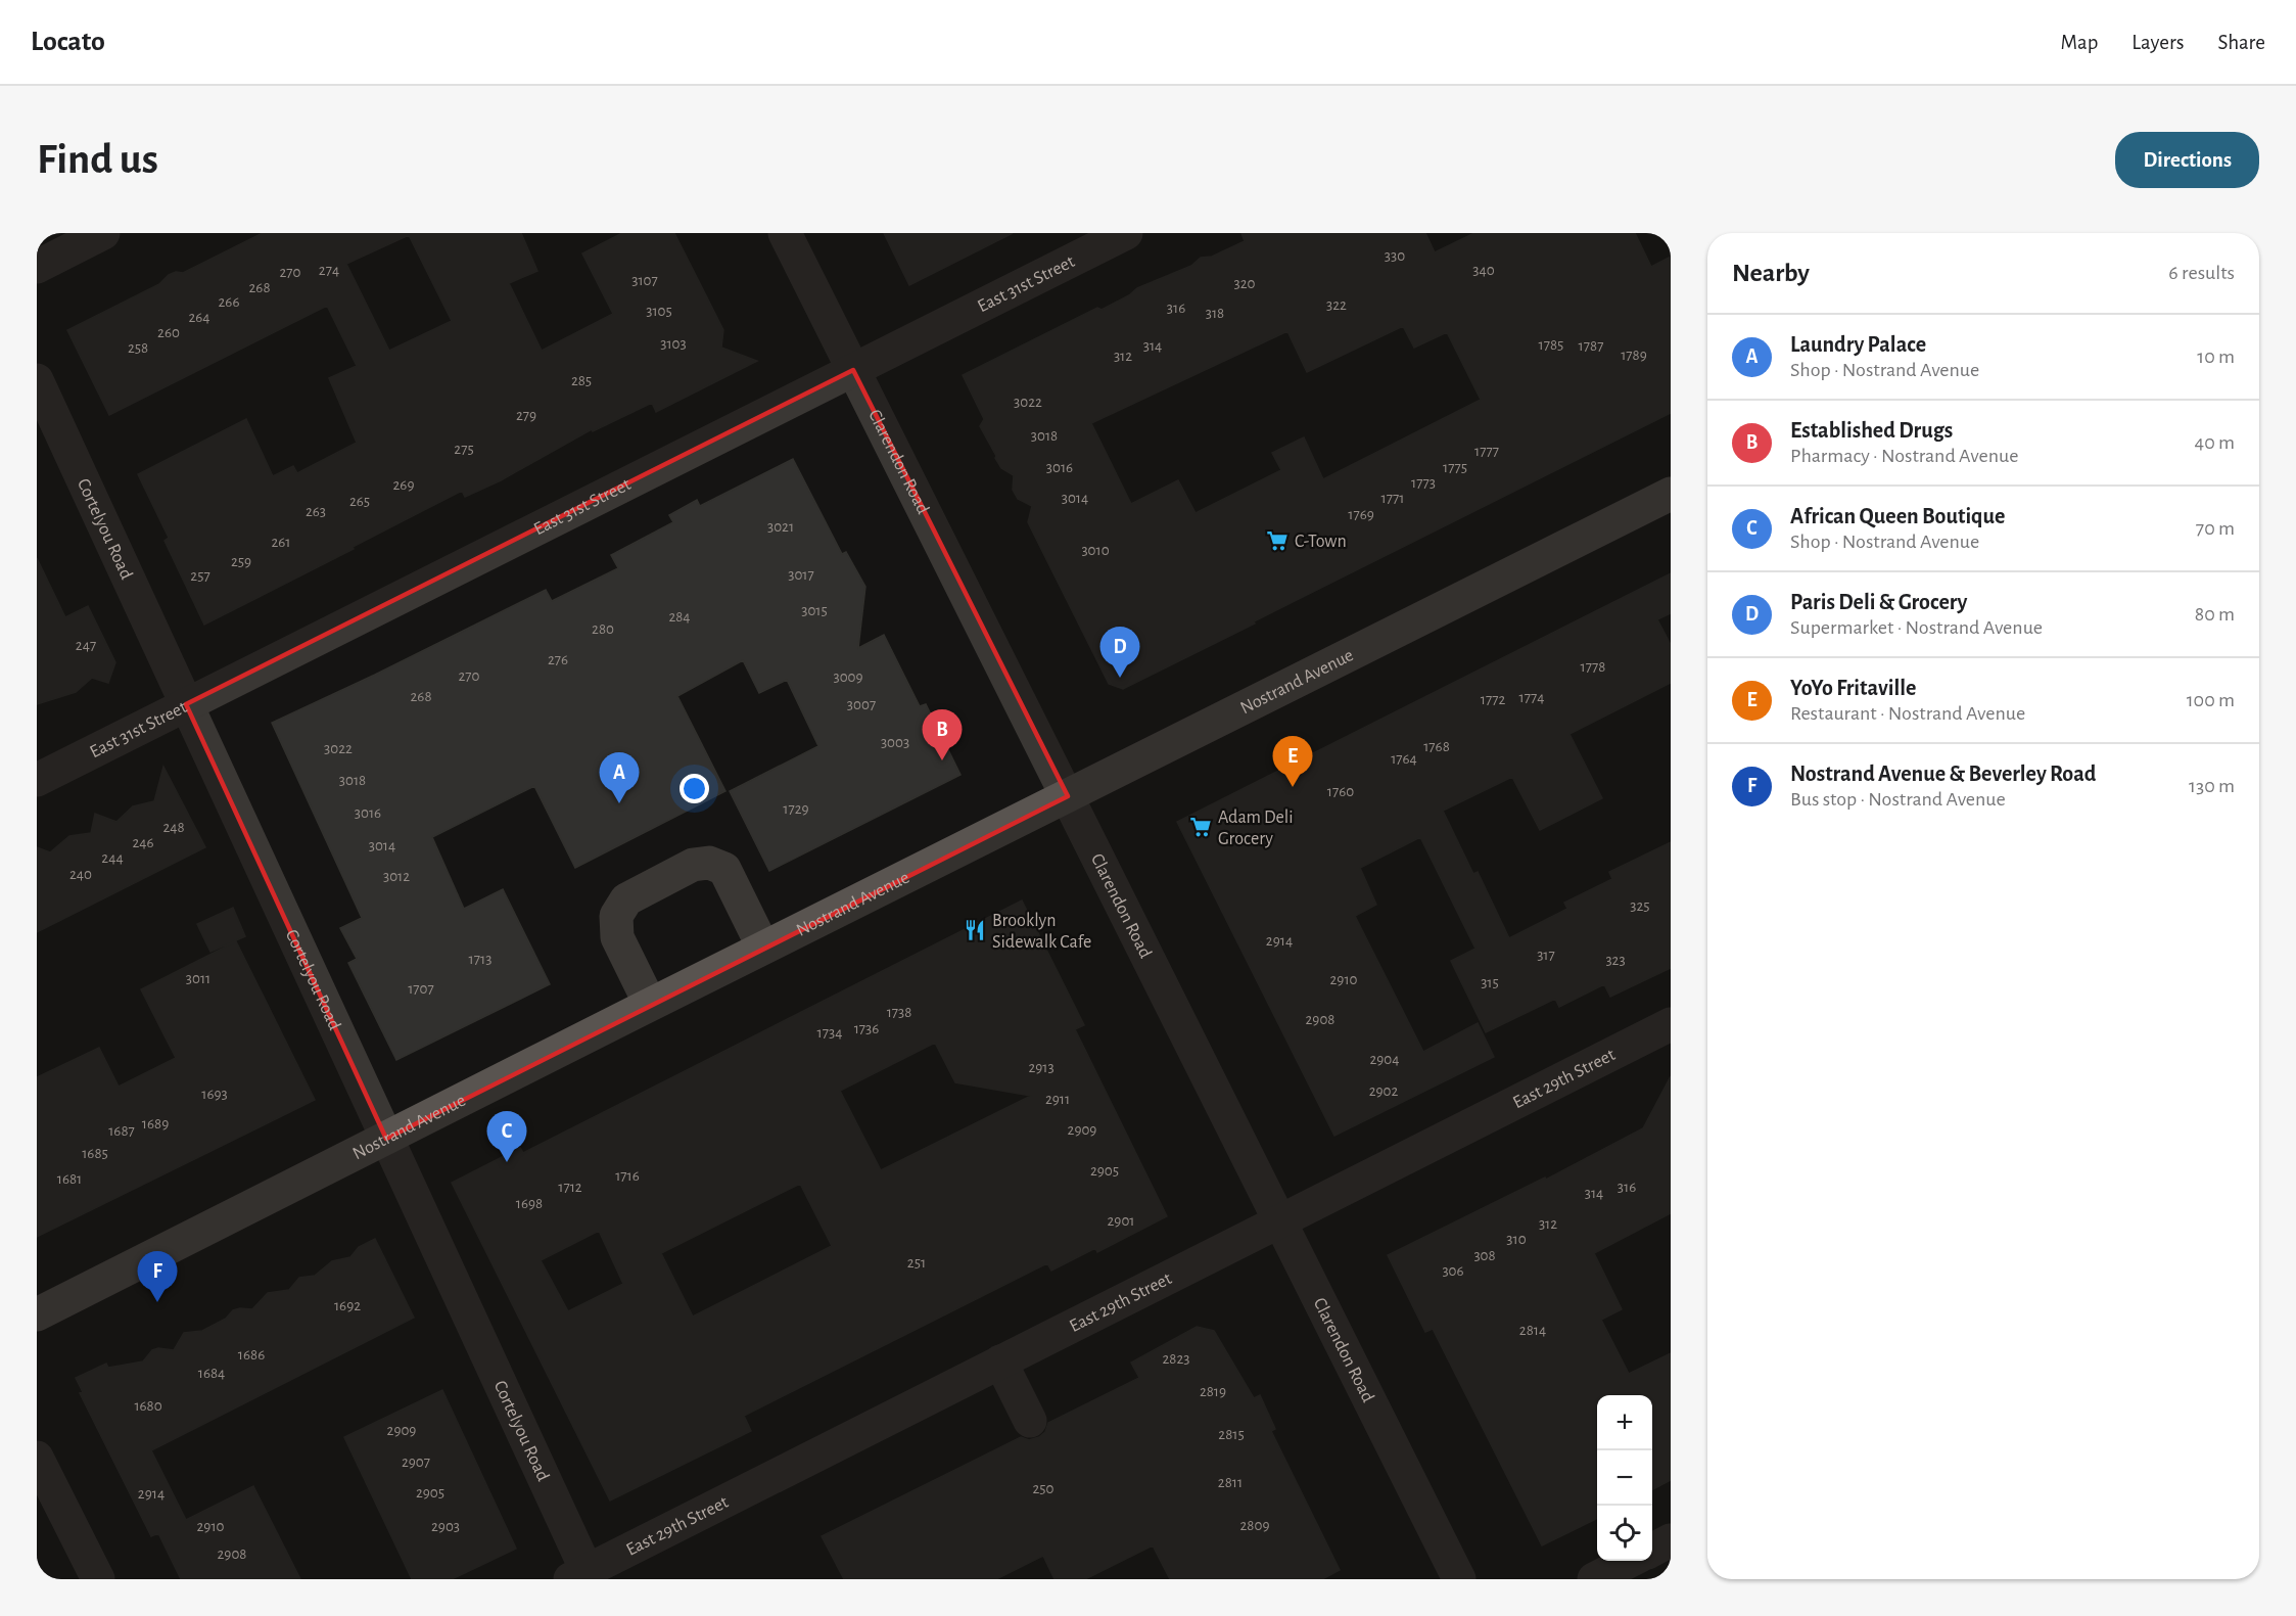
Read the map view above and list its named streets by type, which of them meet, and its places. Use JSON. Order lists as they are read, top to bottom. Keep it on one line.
{"streets":{"main road":["Nostrand Avenue"],"street":["East 31st Street","Clarendon Road","Cortelyou Road","East 29th Street"]},"crossings":[["East 31st Street","Clarendon Road"],["East 31st Street","Cortelyou Road"],["Clarendon Road","Nostrand Avenue"],["Clarendon Road","East 29th Street"],["Cortelyou Road","Nostrand Avenue"],["Cortelyou Road","East 29th Street"]],"places":{"supermarket":["C-Town","Adam Deli Grocery"],"restaurant":["Brooklyn Sidewalk Cafe"]},"house_numbers":["330","274","340","270","3107","320","268","266","322","316","3105","318","264","260","3103","1785","314","1787","258","1789","312","285","3022","279","3018","275","1777","3016","1775","1773","269","3014","1771","265","263","1769","3021","261","3010","259","3017","257","3015","284","280","247","276","1778","270","3009","268","1774","1772","3007","3003","1768","3022","1764","3018","1760","1729","3016","248","246","3014","244","240","3012","325","2914","317","1713","323","3011","2910","315","1707","1738","2908","1736","1734","2904","2913","2902","1693","2911","1689","2909","1687","1685","2905","1716","1681","1712","316","314","1698","2901","312","310","308","251","306","1692","2814","1686","2823","1684","2819","1680","2909","2815","2907","2811","250","2905","2914","2809","2910","2903","2908"],"page":{"header":"Locato","nav":["Map","Layers","Share"],"buttons":"Directions","title":"Find us","heading":["Nearby","6 results"],"list":[{"mark":"A","name":"Laundry Palace","note":"Shop · Nostrand Avenue","value":"10 m"},{"mark":"B","name":"Established Drugs","note":"Pharmacy · Nostrand Avenue","value":"40 m"},{"mark":"C","name":"African Queen Boutique","note":"Shop · Nostrand Avenue","value":"70 m"},{"mark":"D","name":"Paris Deli & Grocery","note":"Supermarket · Nostrand Avenue","value":"80 m"},{"mark":"E","name":"YoYo Fritaville","note":"Restaurant · Nostrand Avenue","value":"100 m"},{"mark":"F","name":"Nostrand Avenue & Beverley Road","note":"Bus stop · Nostrand Avenue","value":"130 m"}],"pins":["D","B","E","A","C","F"],"map_buttons":["+","−"]}}
